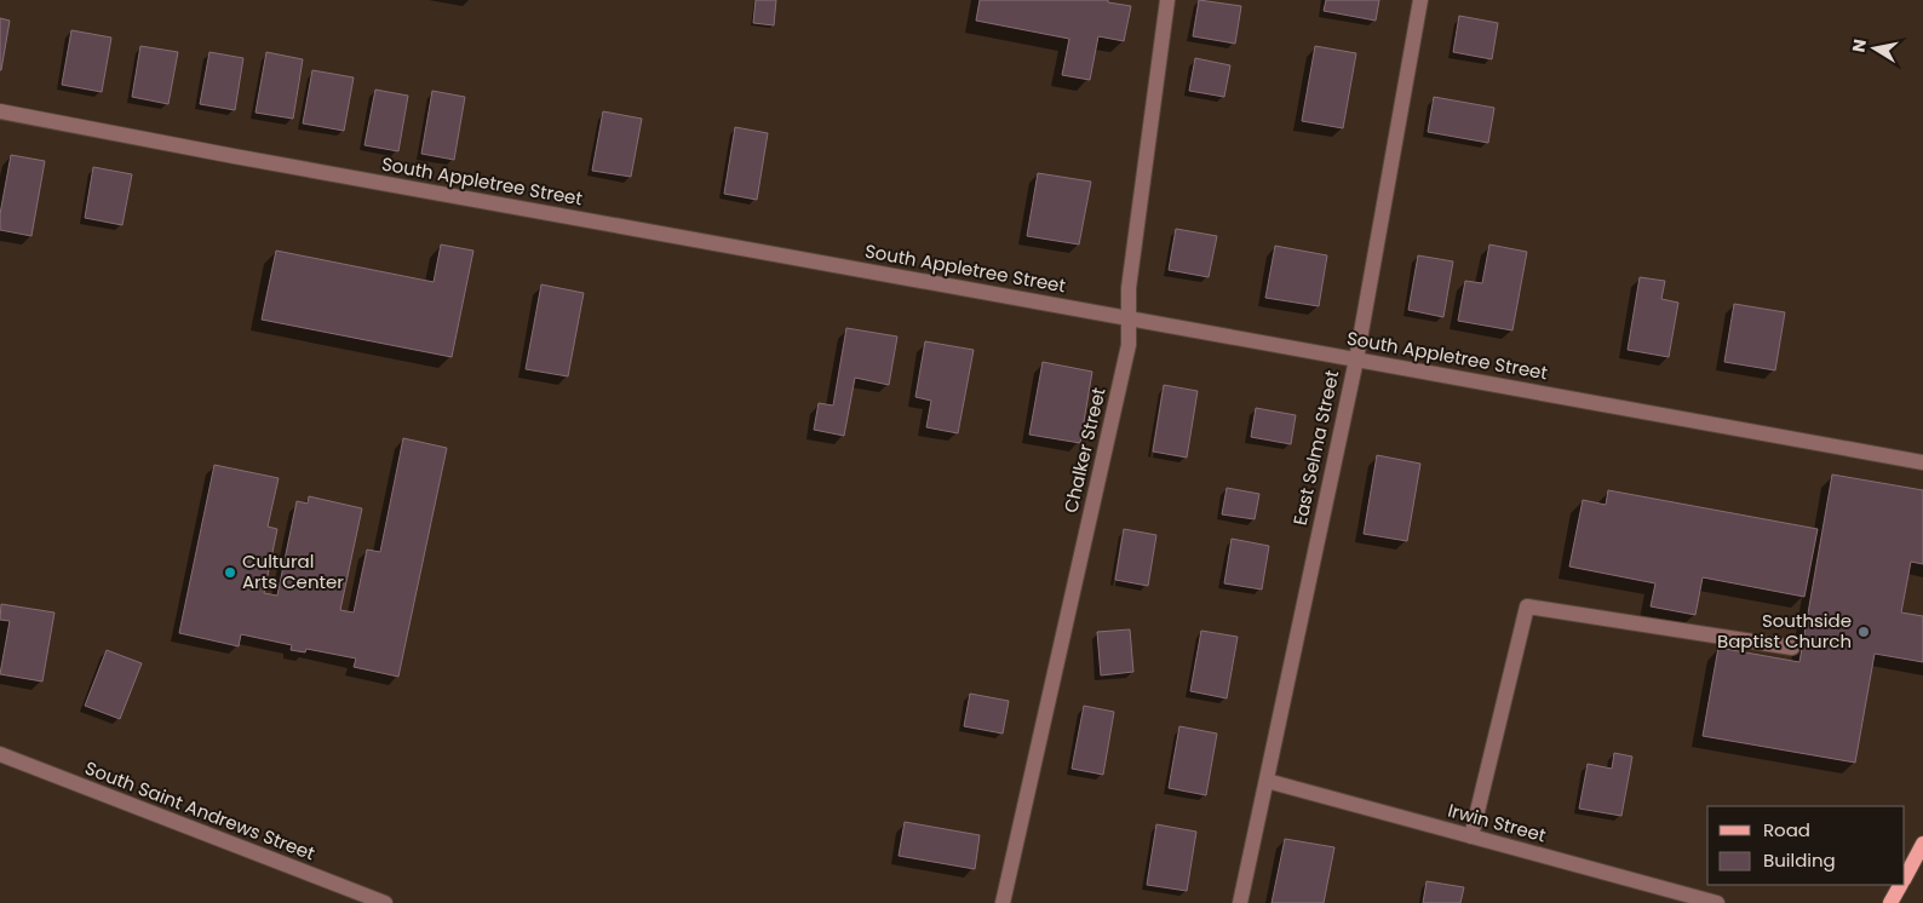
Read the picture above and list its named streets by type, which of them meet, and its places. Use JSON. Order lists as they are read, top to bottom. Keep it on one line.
{"streets":{"street":["South Appletree Street","East Selma Street","Chalker Street","South Saint Andrews Street","Irwin Street"]},"crossings":[["South Appletree Street","East Selma Street"],["South Appletree Street","Chalker Street"],["East Selma Street","Irwin Street"]],"places":["Cultural Arts Center","Southside Baptist Church"],"legend":["Road","Building"],"north":"left"}
